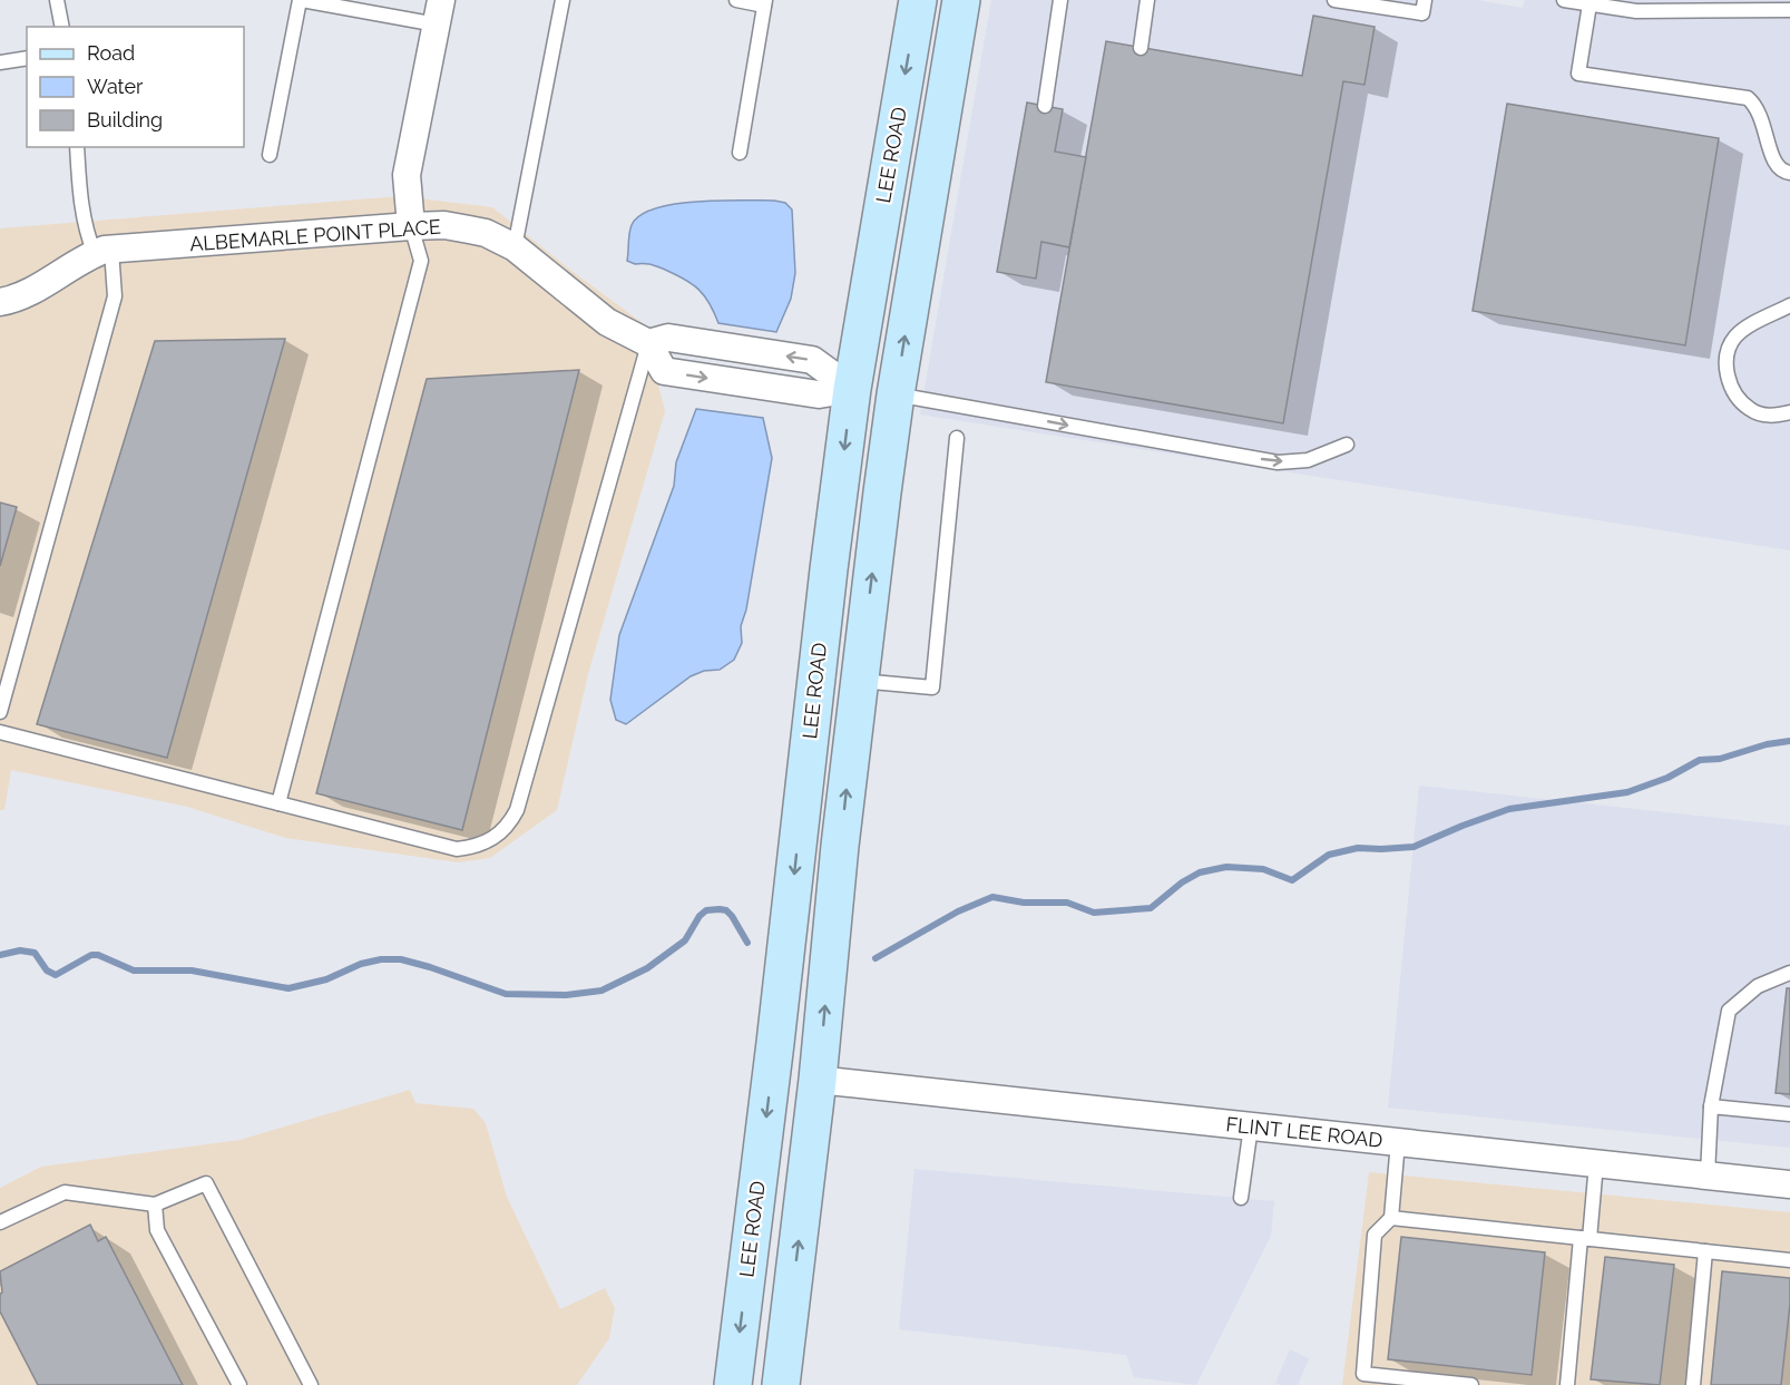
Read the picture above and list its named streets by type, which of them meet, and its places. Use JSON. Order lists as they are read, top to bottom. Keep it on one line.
{"streets":{"street":["LEE ROAD","ALBEMARLE POINT PLACE","FLINT LEE ROAD"]},"legend":["Road","Water","Building"]}
